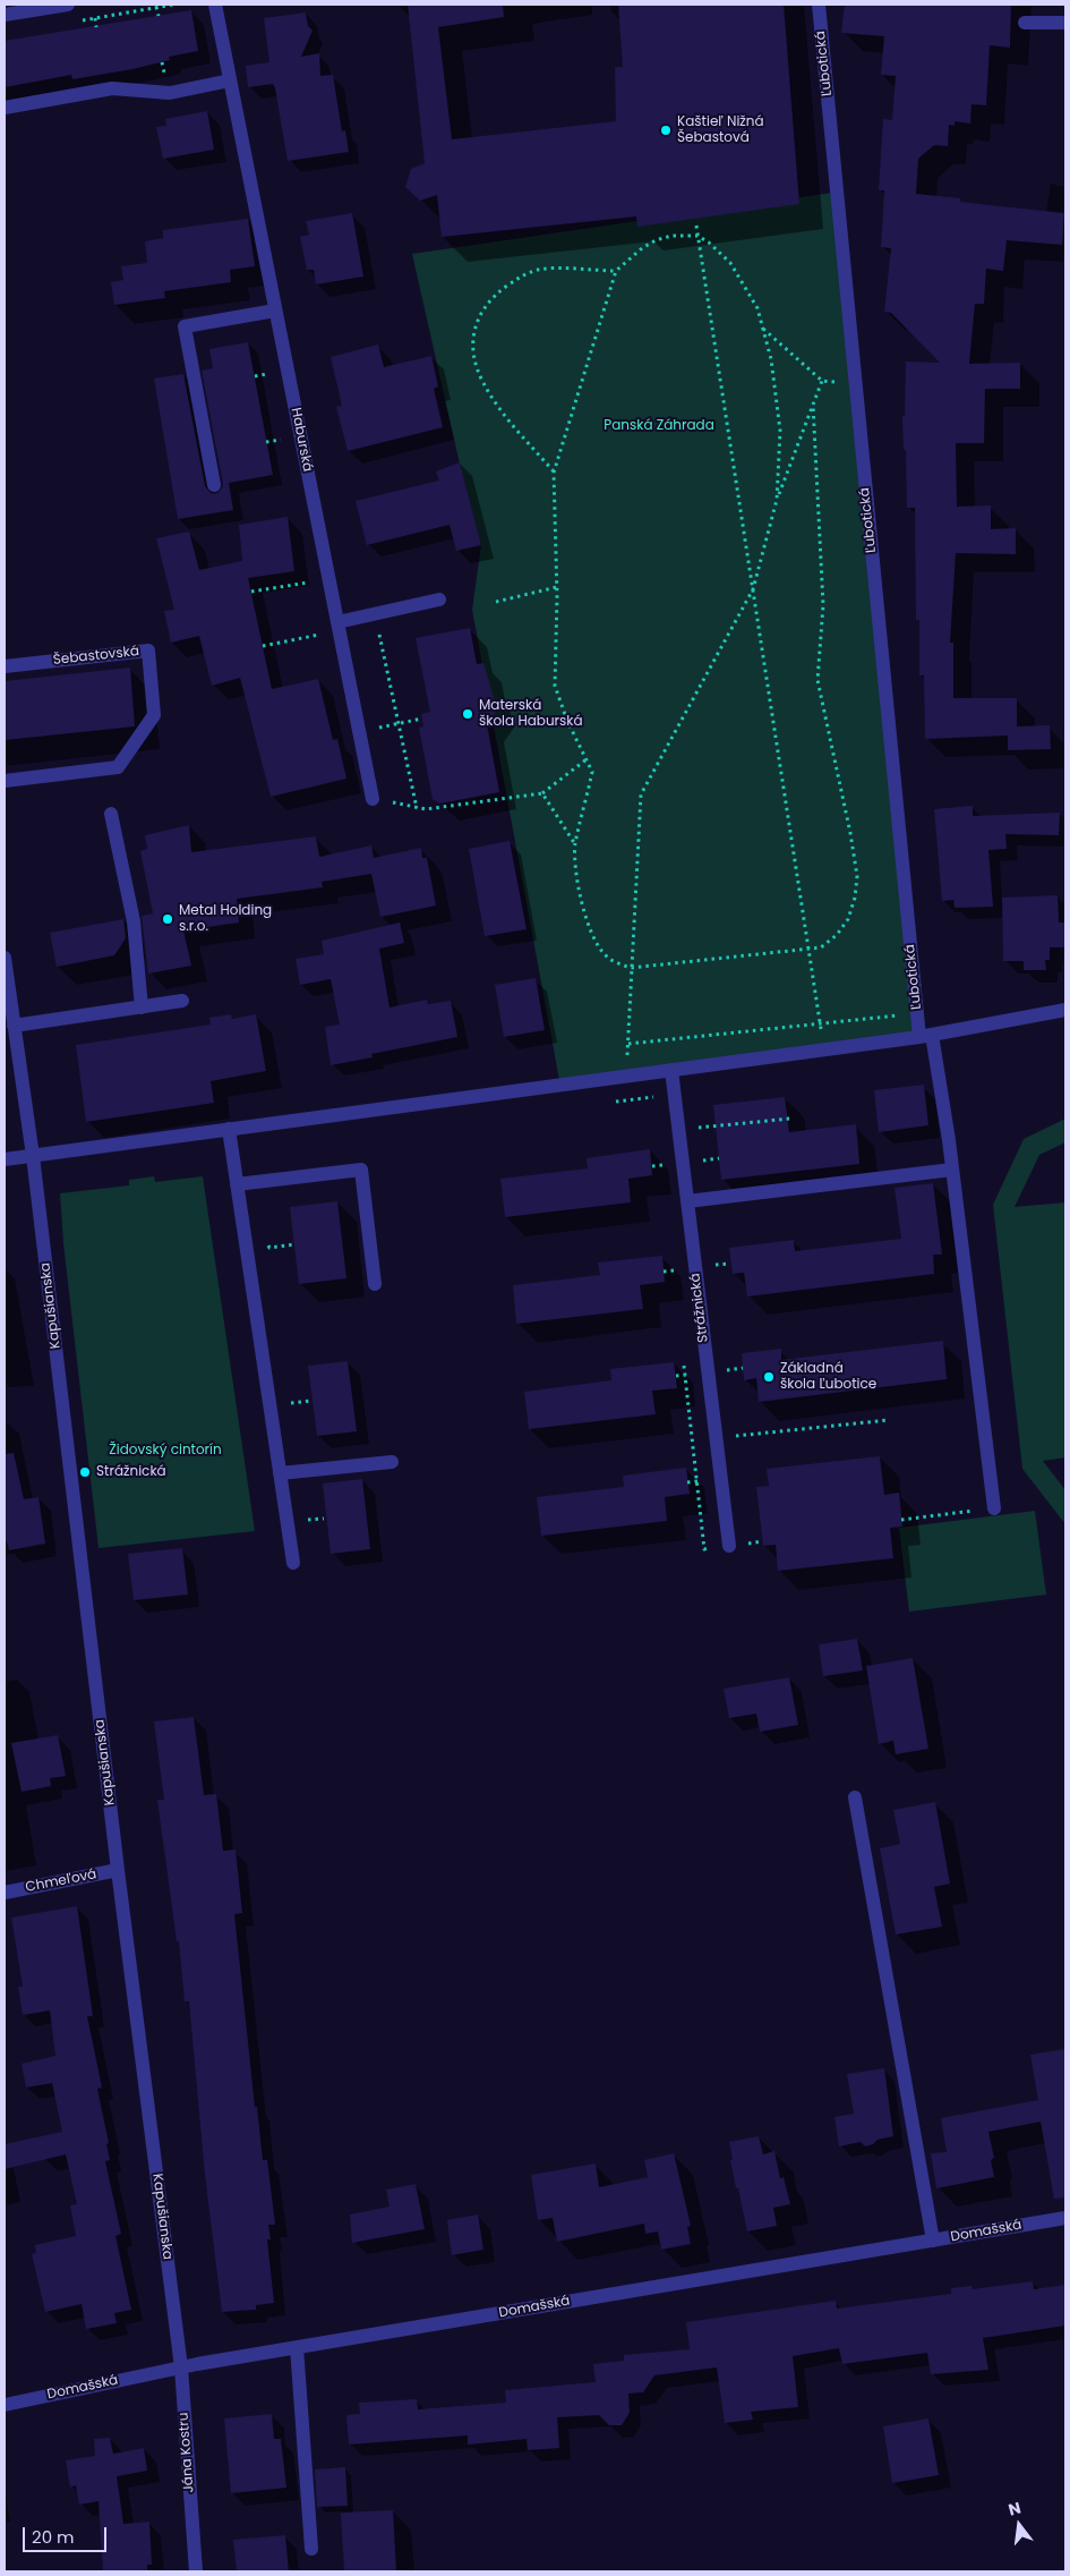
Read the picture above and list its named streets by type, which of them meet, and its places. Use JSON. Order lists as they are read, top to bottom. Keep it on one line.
{"streets":{"street":["Ľubotická","Haburská","Šebastovská","Kapušianska","Strážnická","Chmeľová","Domašská","Jána Kostru"]},"crossings":[["Kapušianska","Chmeľová"],["Kapušianska","Domašská"],["Kapušianska","Jána Kostru"],["Domašská","Jána Kostru"]],"parks":["Panská Záhrada","Židovský cintorín"],"places":["Kaštieľ Nižná Šebastová","Materská škola Haburská","Metal Holding s.r.o.","Základná škola Ľubotice","Strážnická"],"scale_bar":"20 m","north":"top"}
